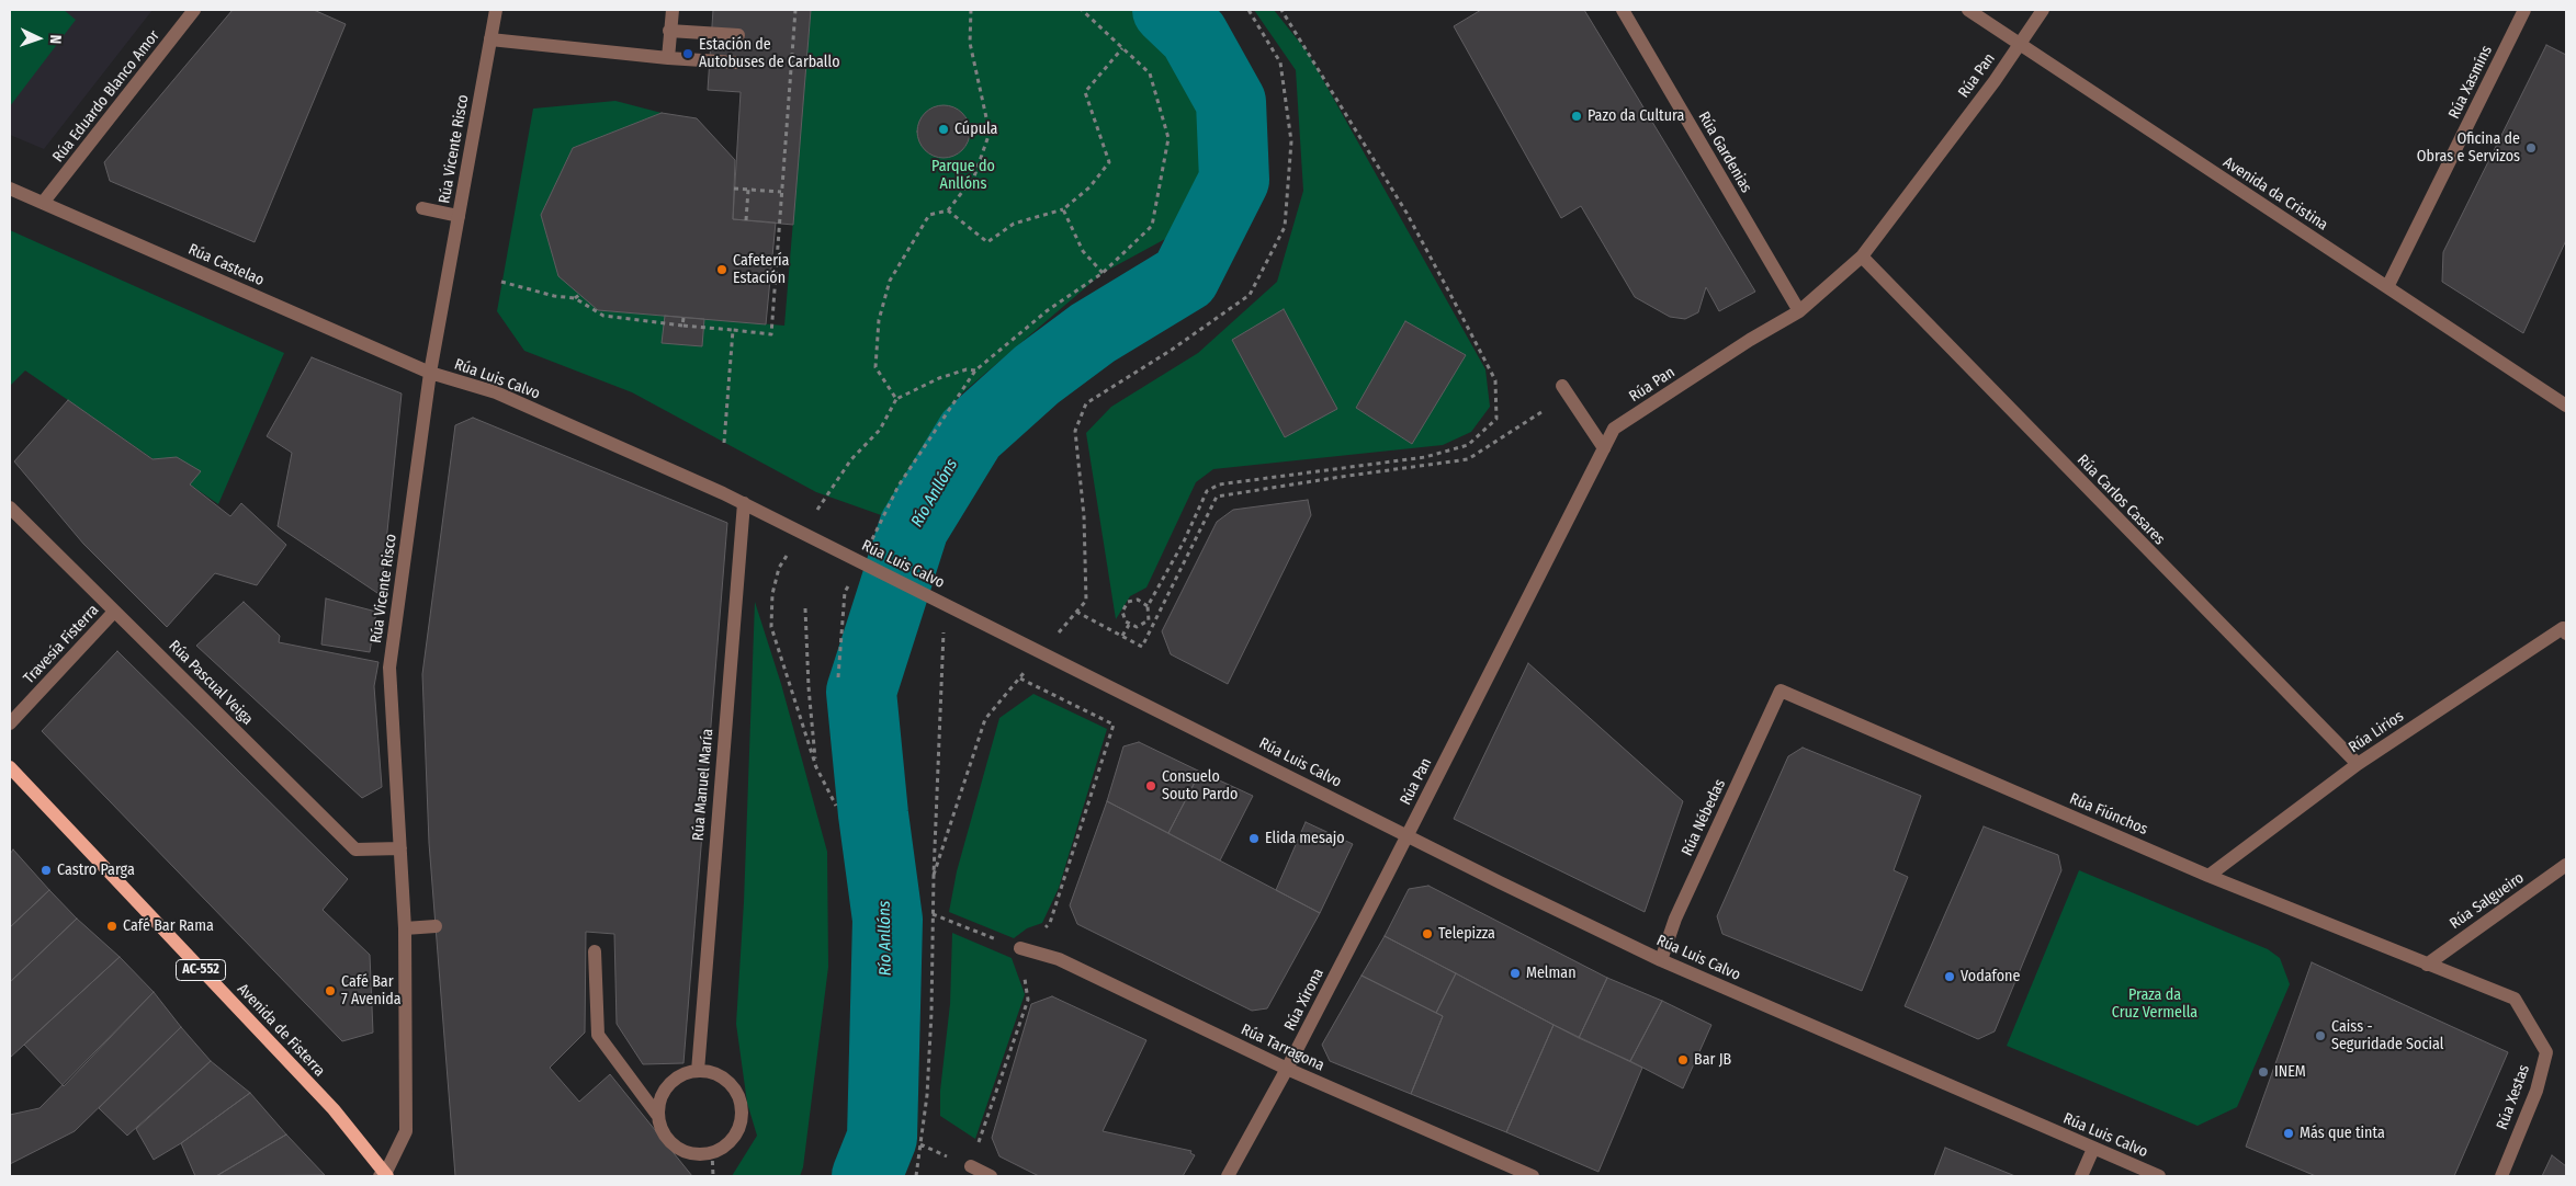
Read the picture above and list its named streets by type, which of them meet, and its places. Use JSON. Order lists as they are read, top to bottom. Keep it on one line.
{"streets":{"main road":["AC-552","Avenida de Fisterra"],"street":["Rúa Pan","Rúa Xasmíns","Rúa Eduardo Blanco Amor","Rúa Vicente Risco","Rúa Gardenias","Avenida da Cristina","Rúa Castelao","Rúa Luis Calvo","Rúa Carlos Casares","Travesía Fisterra","Rúa Pascual Veiga","Rúa Lirios","Rúa Manuel María","Rúa Fiúnchos","Rúa Nébedas","Rúa Salgueiro","Rúa Xirona","Rúa Tarragona","Rúa Xestas"]},"crossings":[["Rúa Pan","Rúa Gardenias"],["Rúa Pan","Avenida da Cristina"],["Rúa Pan","Rúa Luis Calvo"],["Rúa Pan","Rúa Carlos Casares"],["Rúa Pan","Rúa Xirona"],["Rúa Xasmíns","Avenida da Cristina"],["Rúa Eduardo Blanco Amor","Rúa Castelao"],["Rúa Vicente Risco","Rúa Castelao"],["Rúa Vicente Risco","Rúa Luis Calvo"],["Rúa Vicente Risco","Rúa Pascual Veiga"],["Rúa Vicente Risco","Avenida de Fisterra"],["Rúa Castelao","Rúa Luis Calvo"],["Rúa Luis Calvo","Rúa Manuel María"],["Rúa Luis Calvo","Rúa Nébedas"],["Rúa Luis Calvo","Rúa Xirona"],["Rúa Carlos Casares","Rúa Lirios"],["Travesía Fisterra","Rúa Pascual Veiga"],["Rúa Lirios","Rúa Fiúnchos"],["Rúa Fiúnchos","Rúa Nébedas"],["Rúa Fiúnchos","Rúa Salgueiro"],["Rúa Fiúnchos","Rúa Xestas"],["Rúa Salgueiro","Rúa Xestas"],["Rúa Xirona","Rúa Tarragona"]],"water":["Río Anllóns"],"parks":["Parque do Anllóns","Praza da Cruz Vermella"],"places":["Estación de Autobuses de Carballo","Pazo da Cultura","Cúpula","Oficina de Obras e Servizos","Cafetería Estación","Consuelo Souto Pardo","Elida mesajo","Castro Parga","Café Bar Rama","Telepizza","Melman","Vodafone","Café Bar 7 Avenida","Caiss - Seguridade Social","Bar JB","INEM","Más que tinta"],"north":"right"}
